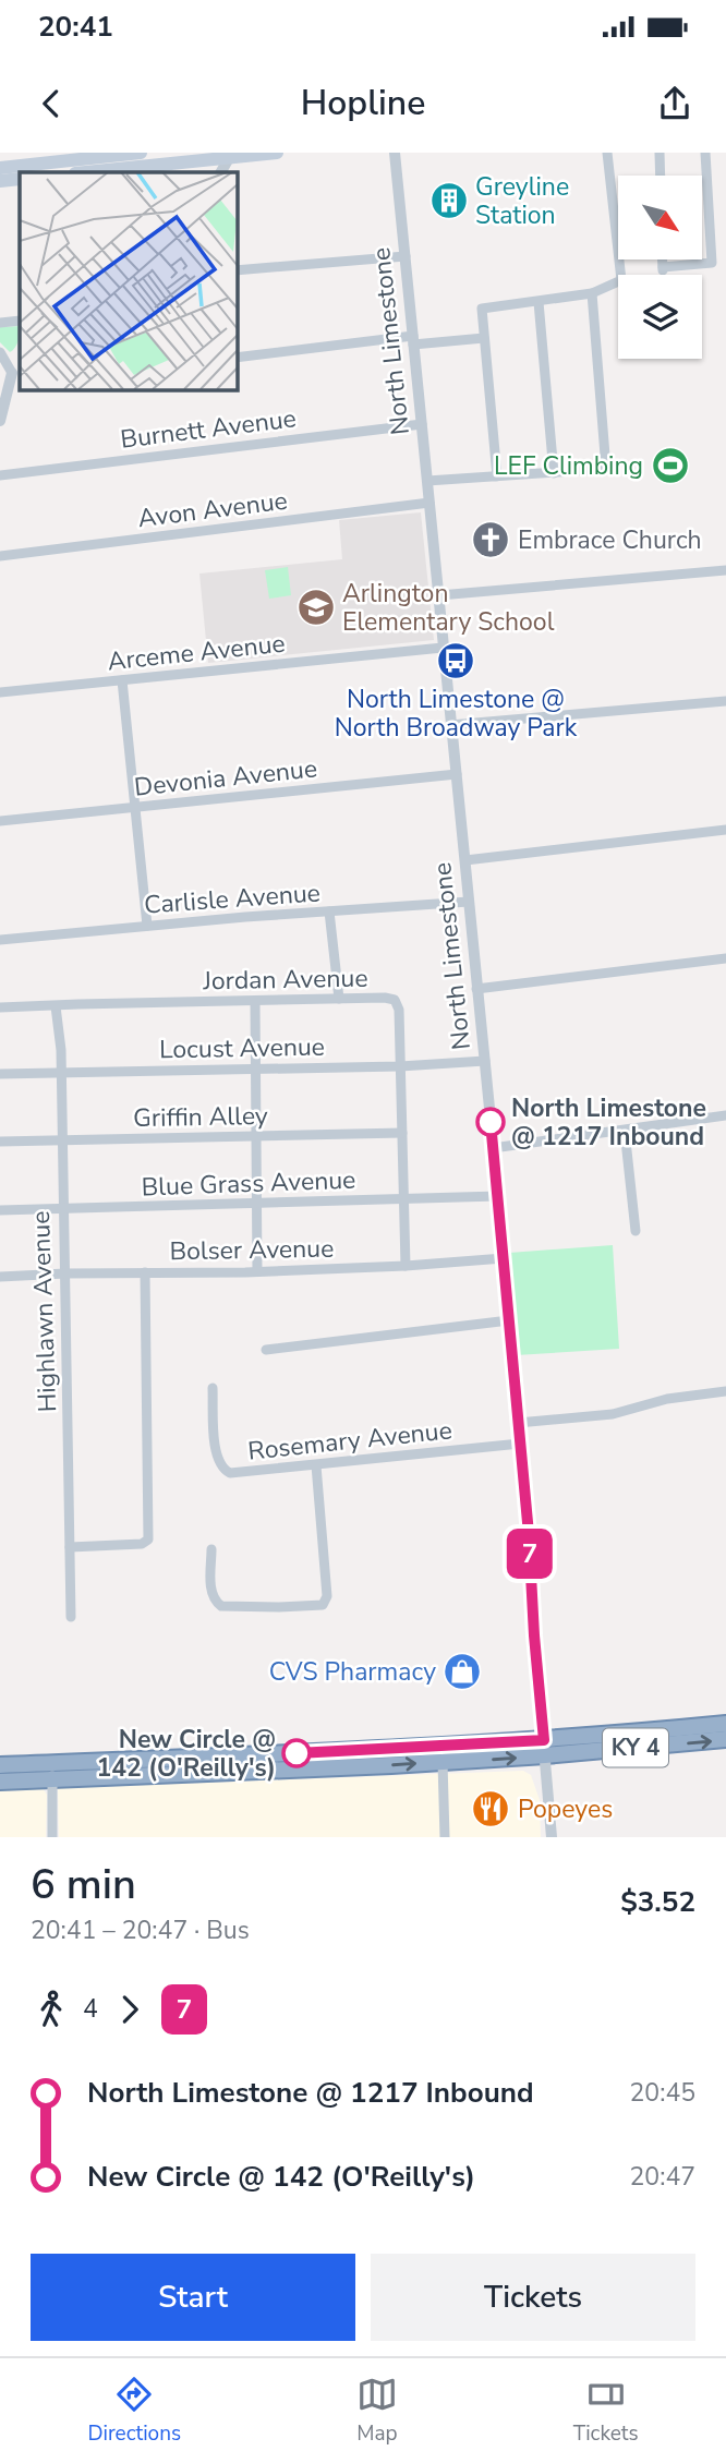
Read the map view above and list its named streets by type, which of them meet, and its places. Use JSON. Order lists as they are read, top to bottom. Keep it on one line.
{"streets":{"highway":["KY 4"],"street":["North Limestone","Burnett Avenue","Avon Avenue","Arceme Avenue","Devonia Avenue","Carlisle Avenue","Jordan Avenue","Locust Avenue","Griffin Alley","Blue Grass Avenue","Bolser Avenue","Highlawn Avenue","Rosemary Avenue"]},"crossings":[["North Limestone","Burnett Avenue"],["North Limestone","Avon Avenue"],["North Limestone","Arceme Avenue"],["North Limestone","Devonia Avenue"],["North Limestone","Carlisle Avenue"],["North Limestone","Locust Avenue"],["North Limestone","Blue Grass Avenue"],["North Limestone","Bolser Avenue"],["North Limestone","Rosemary Avenue"],["North Limestone","KY 4"],["Jordan Avenue","Locust Avenue"],["Jordan Avenue","Griffin Alley"],["Jordan Avenue","Blue Grass Avenue"],["Jordan Avenue","Bolser Avenue"],["Jordan Avenue","Highlawn Avenue"],["Locust Avenue","Highlawn Avenue"],["Griffin Alley","Highlawn Avenue"],["Blue Grass Avenue","Highlawn Avenue"],["Bolser Avenue","Highlawn Avenue"]],"places":{"building":["Greyline Station"],"sports":["LEF Climbing"],"church":["Embrace Church"],"school or university":["Arlington Elementary School"],"bus stop":["North Limestone @ North Broadway Park"],"other":["North Limestone @ 1217 Inbound","New Circle @ 142 (O'Reilly's)"],"shop":["CVS Pharmacy"],"restaurant":["Popeyes"]},"lines":["bus line 7"],"north":"bottom right","page":{"status":"20:41","header":"Hopline","on_map":"7","heading":["6 min","20:41 – 20:47 · Bus","$3.52"],"legs":["4","7"],"list":[{"name":"North Limestone @ 1217 Inbound","value":"20:45"},{"name":"New Circle @ 142 (O'Reilly's)","value":"20:47"}],"buttons":["Start","Tickets"],"tabs":["Directions","Map","Tickets"]}}
